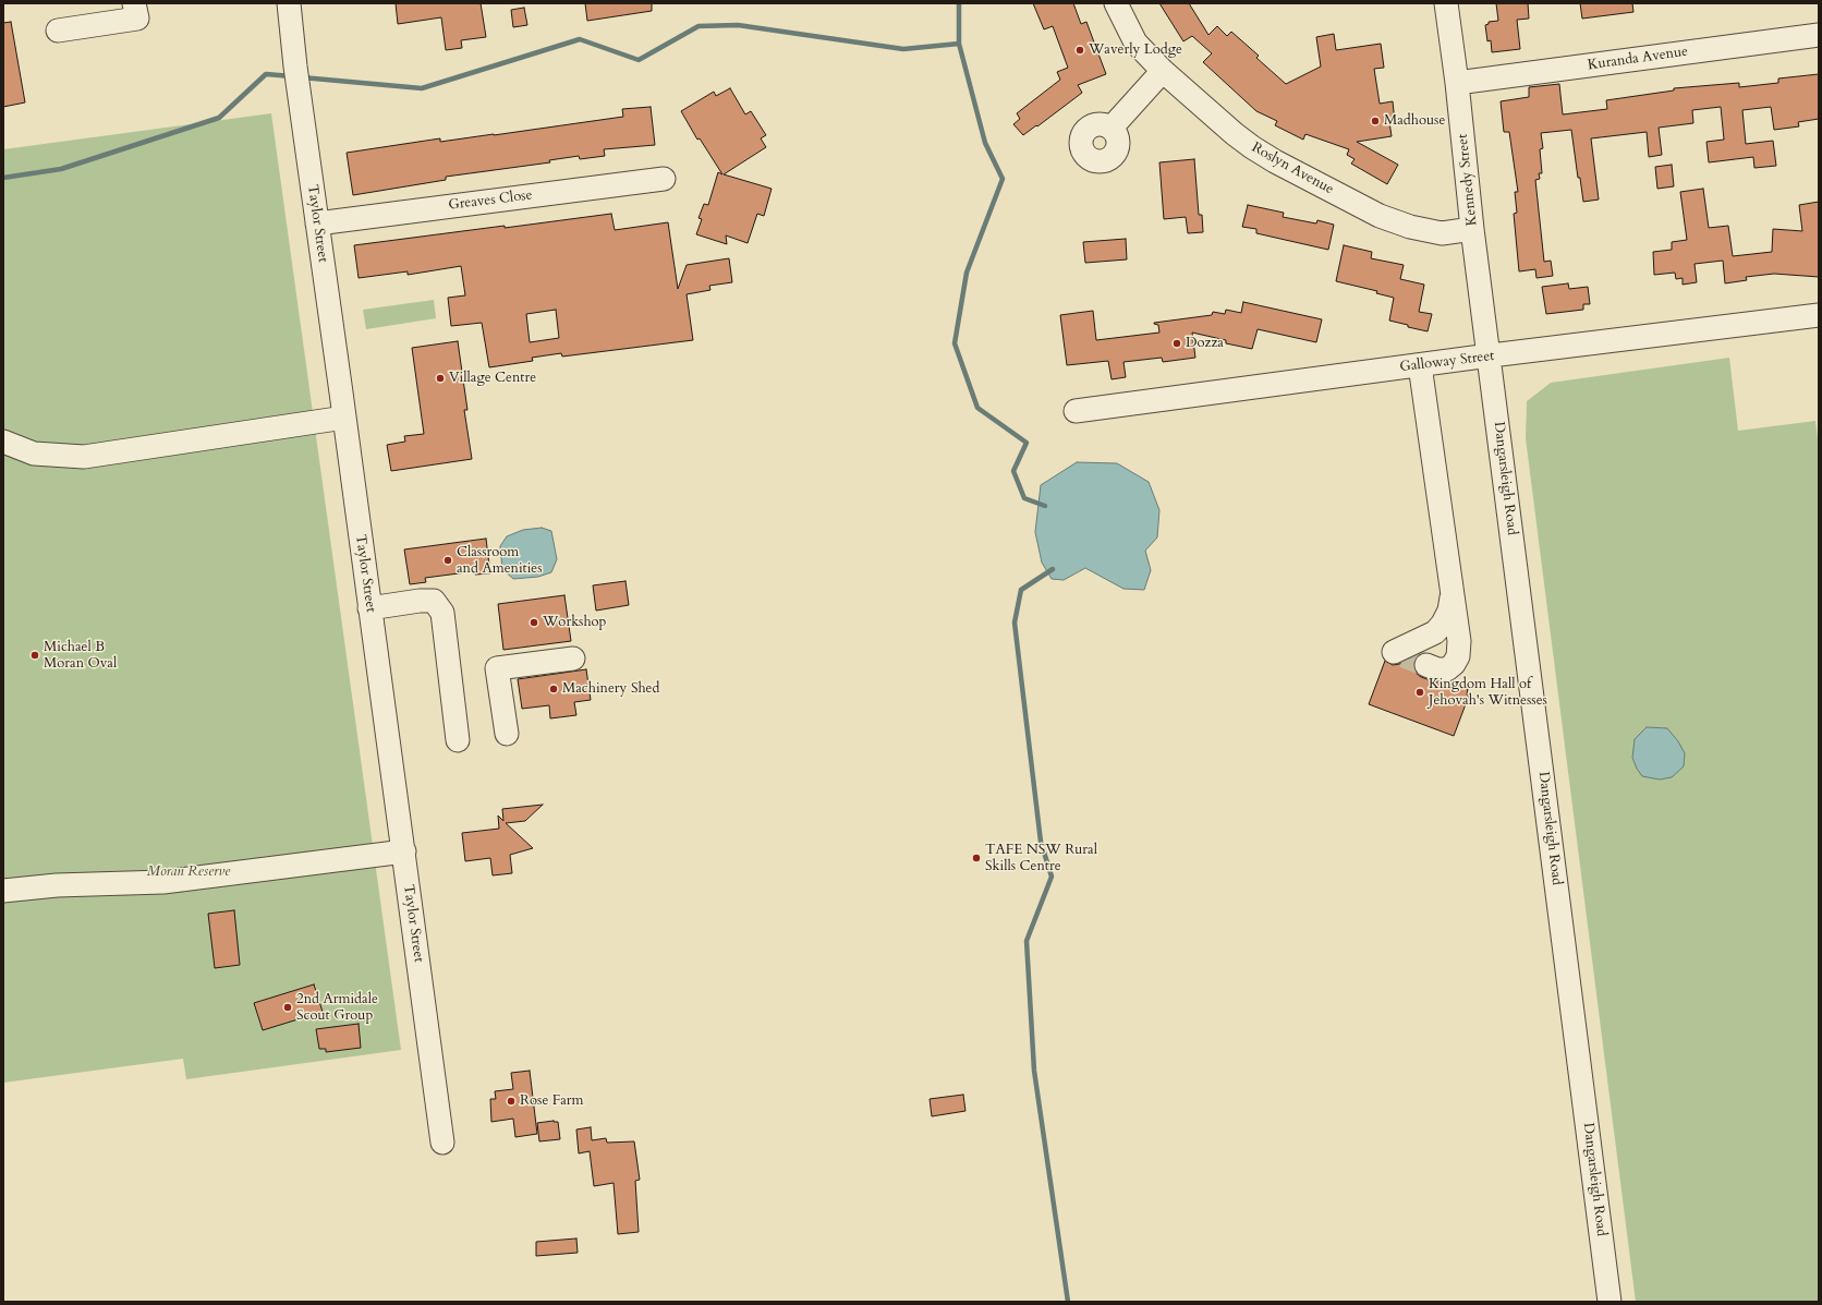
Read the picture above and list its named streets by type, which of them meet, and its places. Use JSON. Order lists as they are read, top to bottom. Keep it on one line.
{"streets":{"street":["Kuranda Avenue","Roslyn Avenue","Kennedy Street","Greaves Close","Taylor Street","Galloway Street","Dangarsleigh Road"]},"crossings":[["Kuranda Avenue","Kennedy Street"],["Roslyn Avenue","Kennedy Street"],["Kennedy Street","Galloway Street"],["Kennedy Street","Dangarsleigh Road"],["Greaves Close","Taylor Street"],["Galloway Street","Dangarsleigh Road"]],"parks":["Moran Reserve"],"places":["Waverly Lodge","Madhouse","Dozza","Village Centre","Classroom and Amenities","Workshop","Michael B Moran Oval","Machinery Shed","Kingdom Hall of Jehovah's Witnesses","TAFE NSW Rural Skills Centre","2nd Armidale Scout Group","Rose Farm"]}
